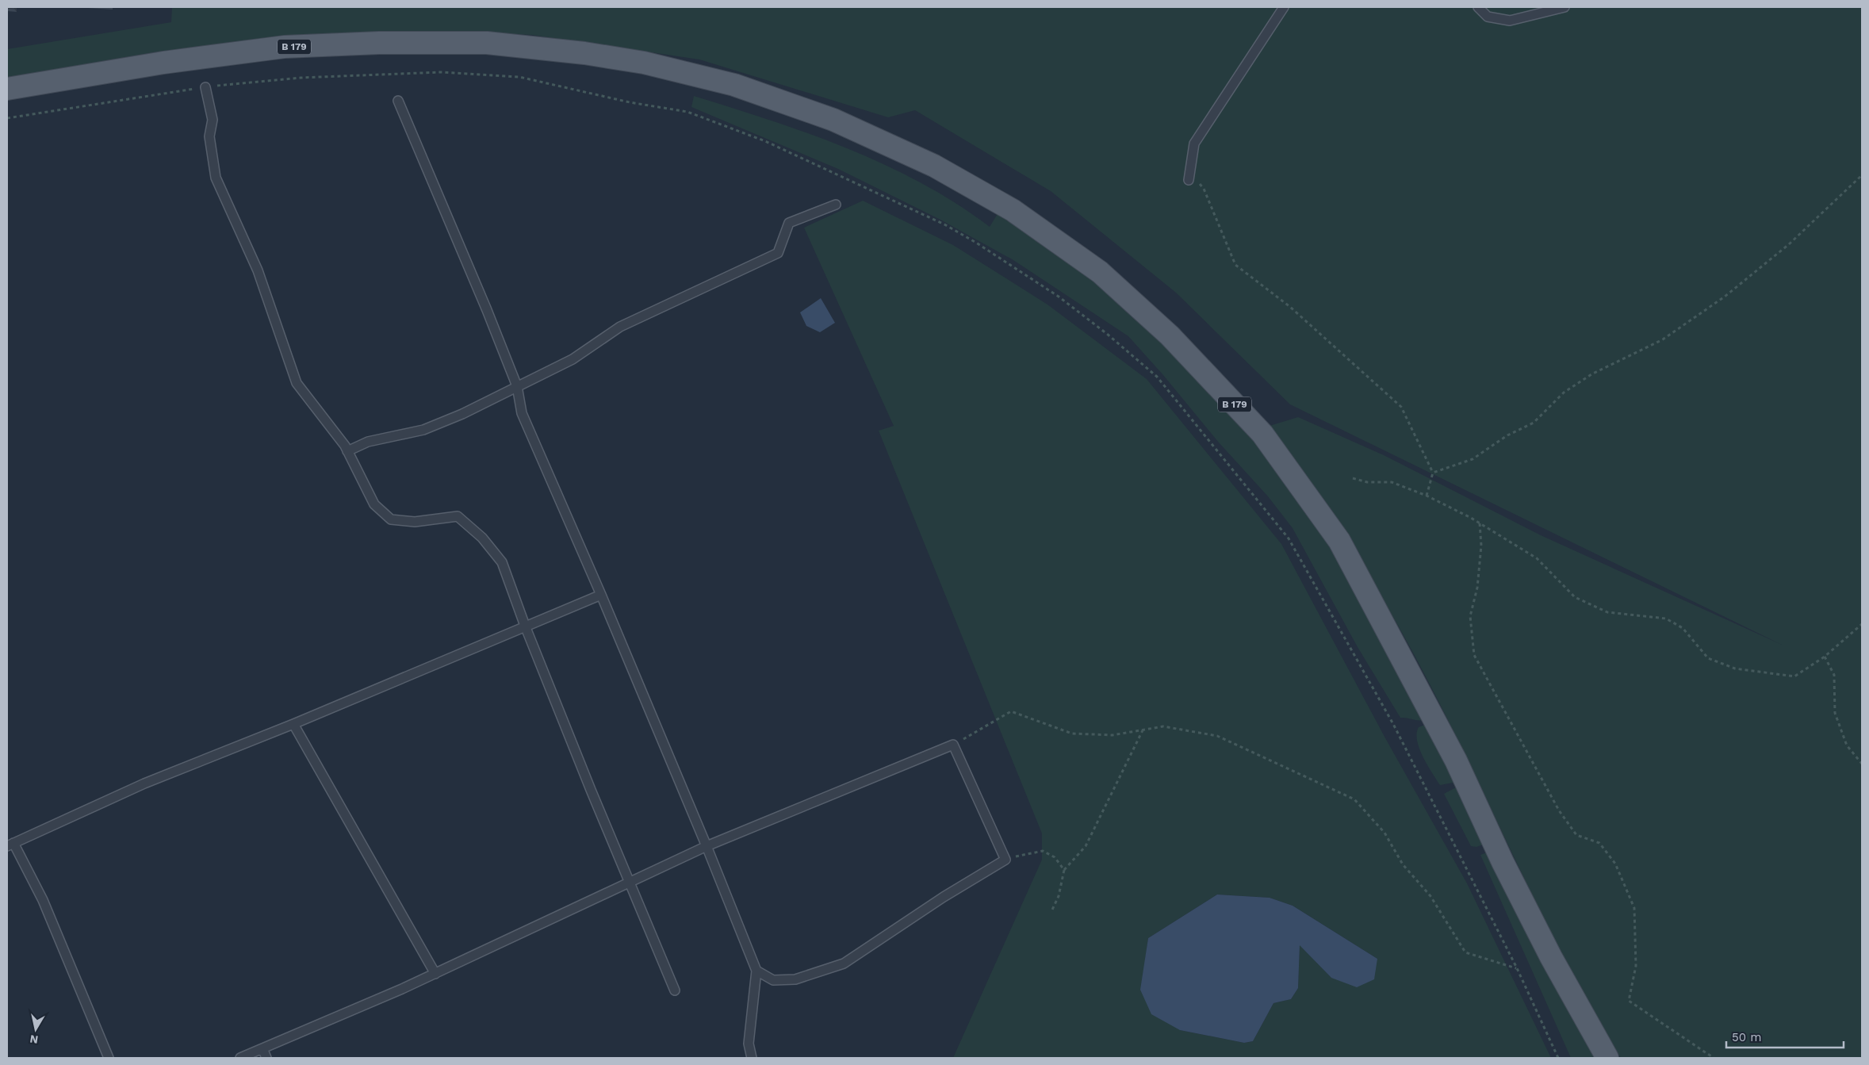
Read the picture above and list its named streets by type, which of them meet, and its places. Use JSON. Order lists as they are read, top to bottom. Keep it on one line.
{"streets":{"main road":["B 179"]},"scale_bar":"50 m","north":"bottom"}
